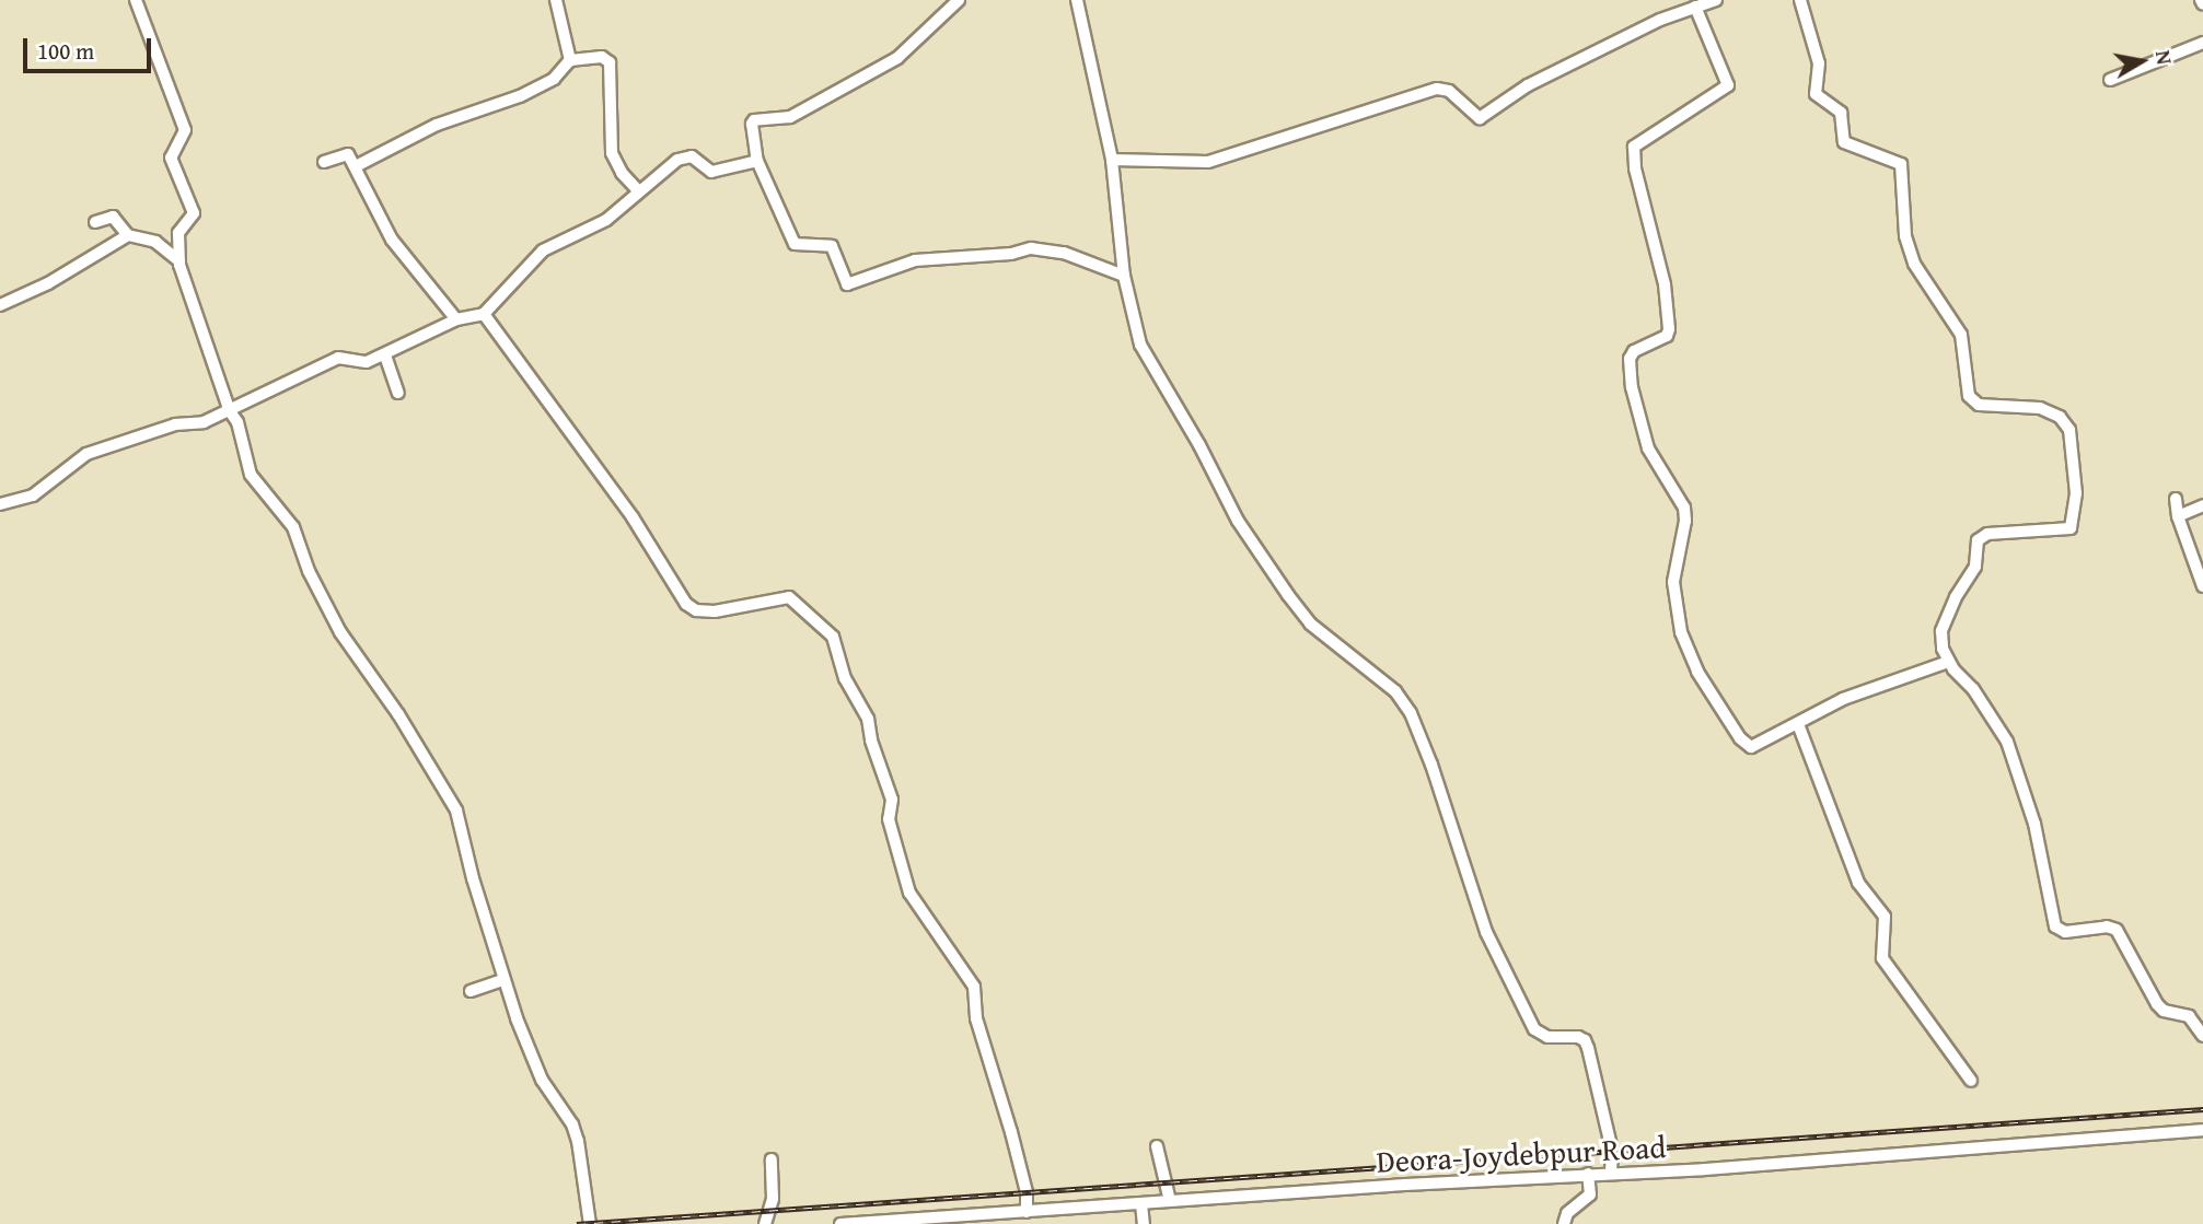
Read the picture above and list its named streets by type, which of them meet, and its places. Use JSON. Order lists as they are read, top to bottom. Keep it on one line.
{"streets":{"street":["Deora-Joydebpur Road"]},"scale_bar":"100 m","north":"right"}
